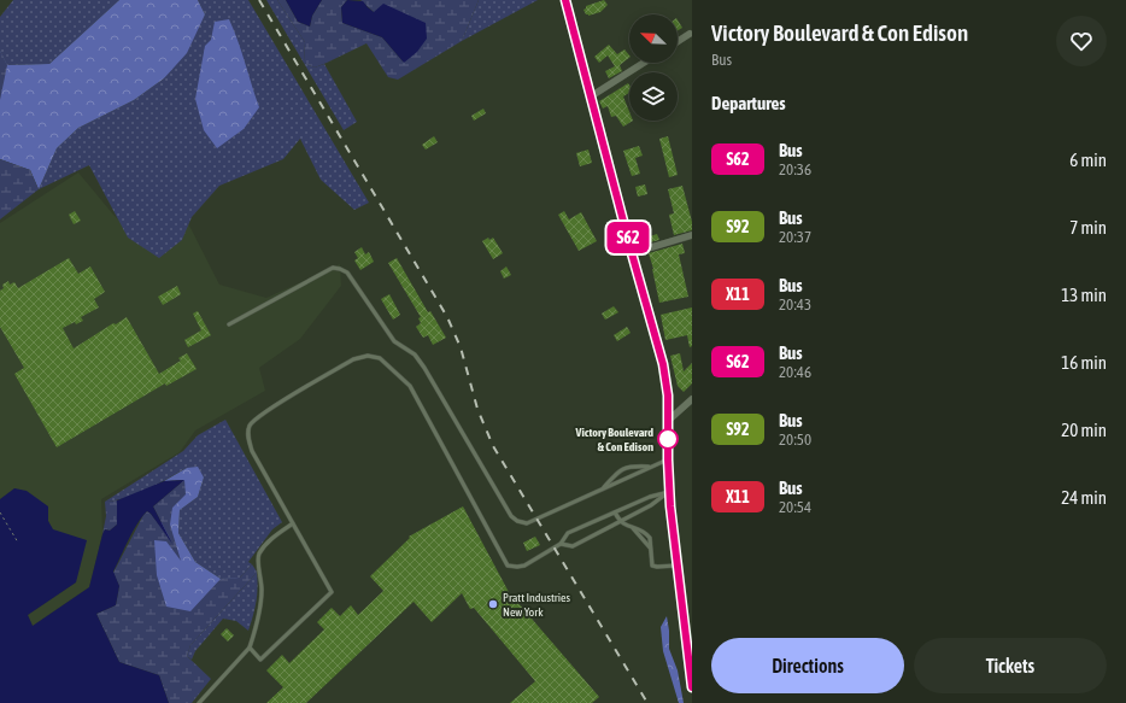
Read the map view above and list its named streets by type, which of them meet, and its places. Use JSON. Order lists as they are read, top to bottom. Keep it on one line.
{"places":["Victory Boulevard & Con Edison","Pratt Industries New York"],"lines":["bus line S62"],"north":"top left","page":{"on_map":"S62","heading":[["Victory Boulevard & Con Edison","Bus"],"Departures"],"list":[{"mark":"S62","name":"Bus","note":"20:36","value":"6 min"},{"mark":"S92","name":"Bus","note":"20:37","value":"7 min"},{"mark":"X11","name":"Bus","note":"20:43","value":"13 min"},{"mark":"S62","name":"Bus","note":"20:46","value":"16 min"},{"mark":"S92","name":"Bus","note":"20:50","value":"20 min"},{"mark":"X11","name":"Bus","note":"20:54","value":"24 min"}],"buttons":["Directions","Tickets"]}}
